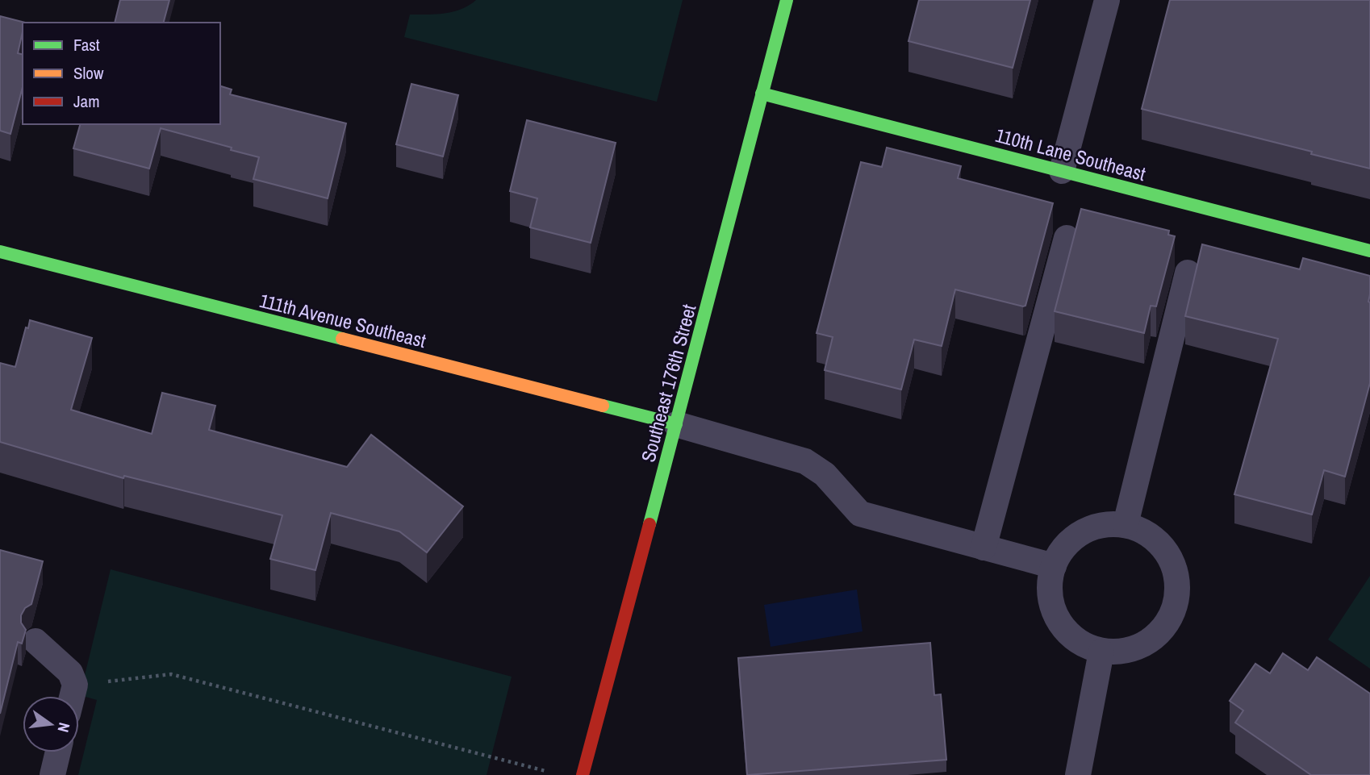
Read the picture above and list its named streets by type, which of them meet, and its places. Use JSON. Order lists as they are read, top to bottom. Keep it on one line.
{"streets":{"street":["110th Lane Southeast","111th Avenue Southeast","Southeast 176th Street"]},"crossings":[["110th Lane Southeast","Southeast 176th Street"],["111th Avenue Southeast","Southeast 176th Street"]],"legend":["Fast","Slow","Jam"],"north":"right"}
